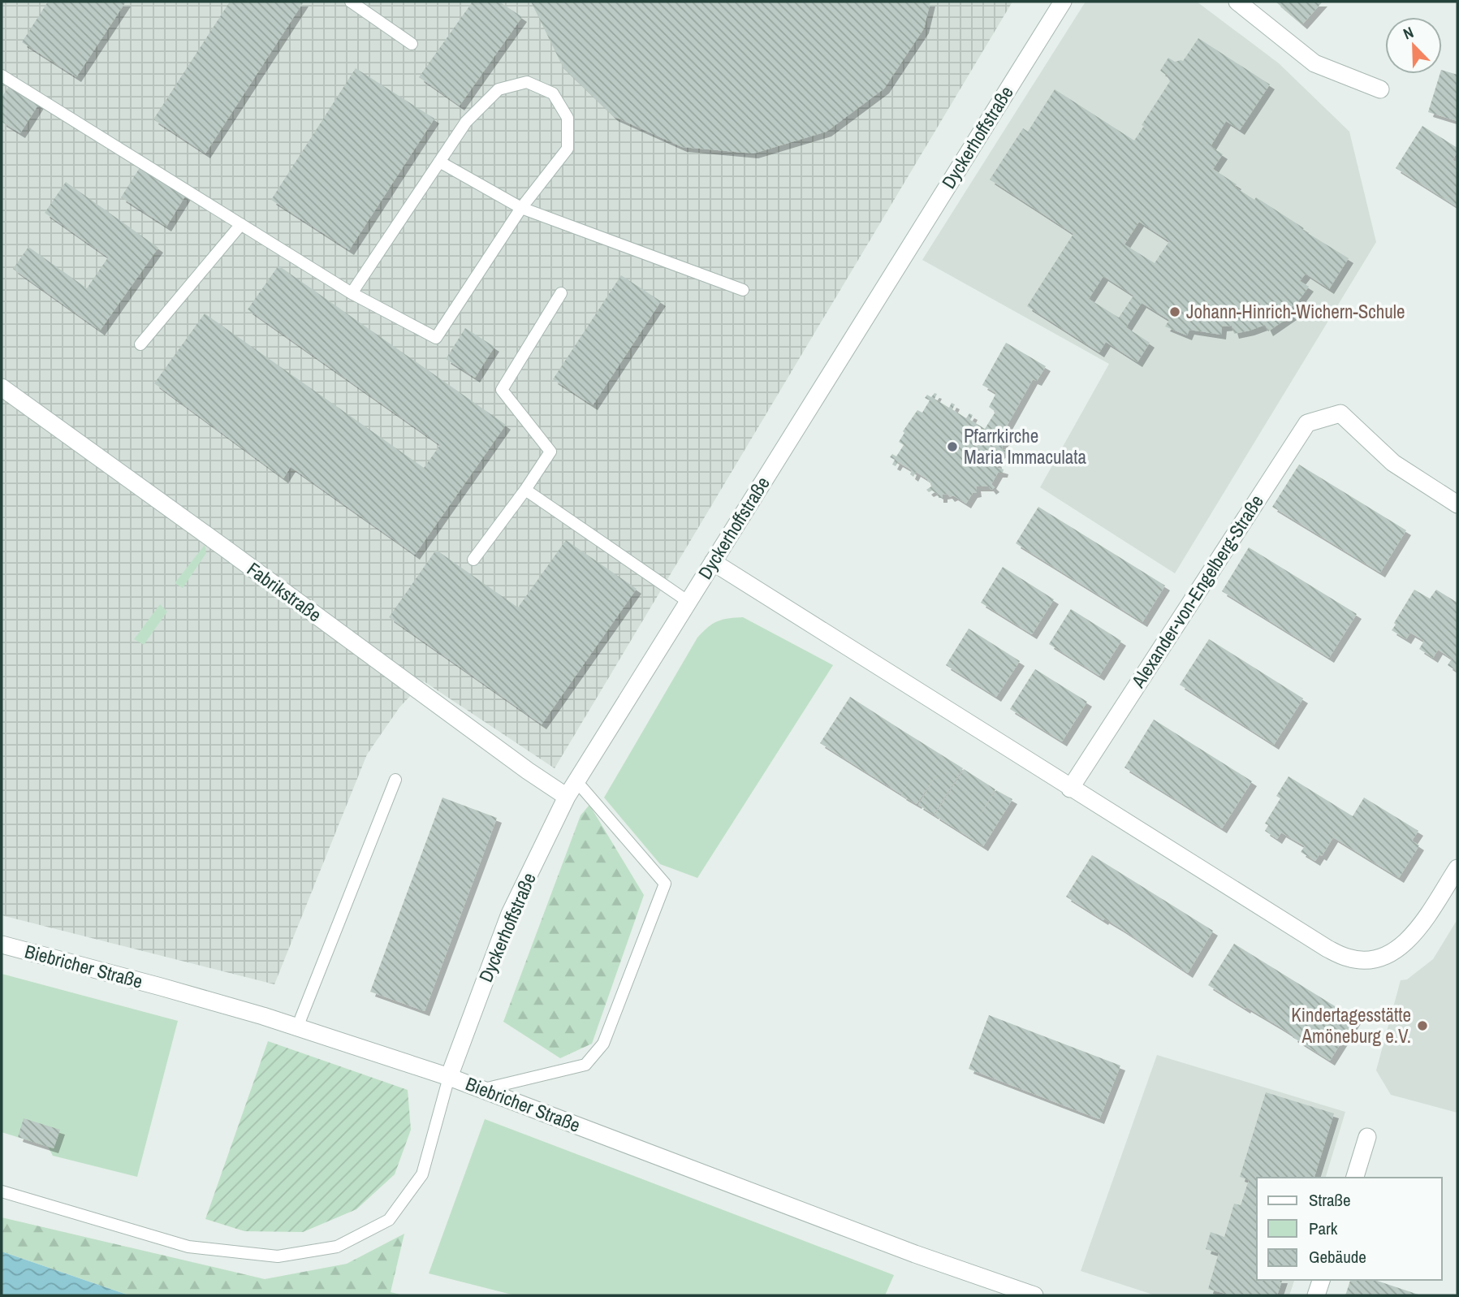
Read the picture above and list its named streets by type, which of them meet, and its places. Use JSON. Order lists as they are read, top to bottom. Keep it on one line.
{"streets":{"street":["Dyckerhoffstraße","Alexander-von-Engelberg-Straße","Fabrikstraße","Biebricher Straße"]},"crossings":[["Dyckerhoffstraße","Fabrikstraße"],["Dyckerhoffstraße","Biebricher Straße"]],"places":["Johann-Hinrich-Wichern-Schule","Pfarrkirche Maria Immaculata","Kindertagesstätte Amöneburg e.V."],"legend":["Straße","Park","Gebäude"],"north":"top left"}
